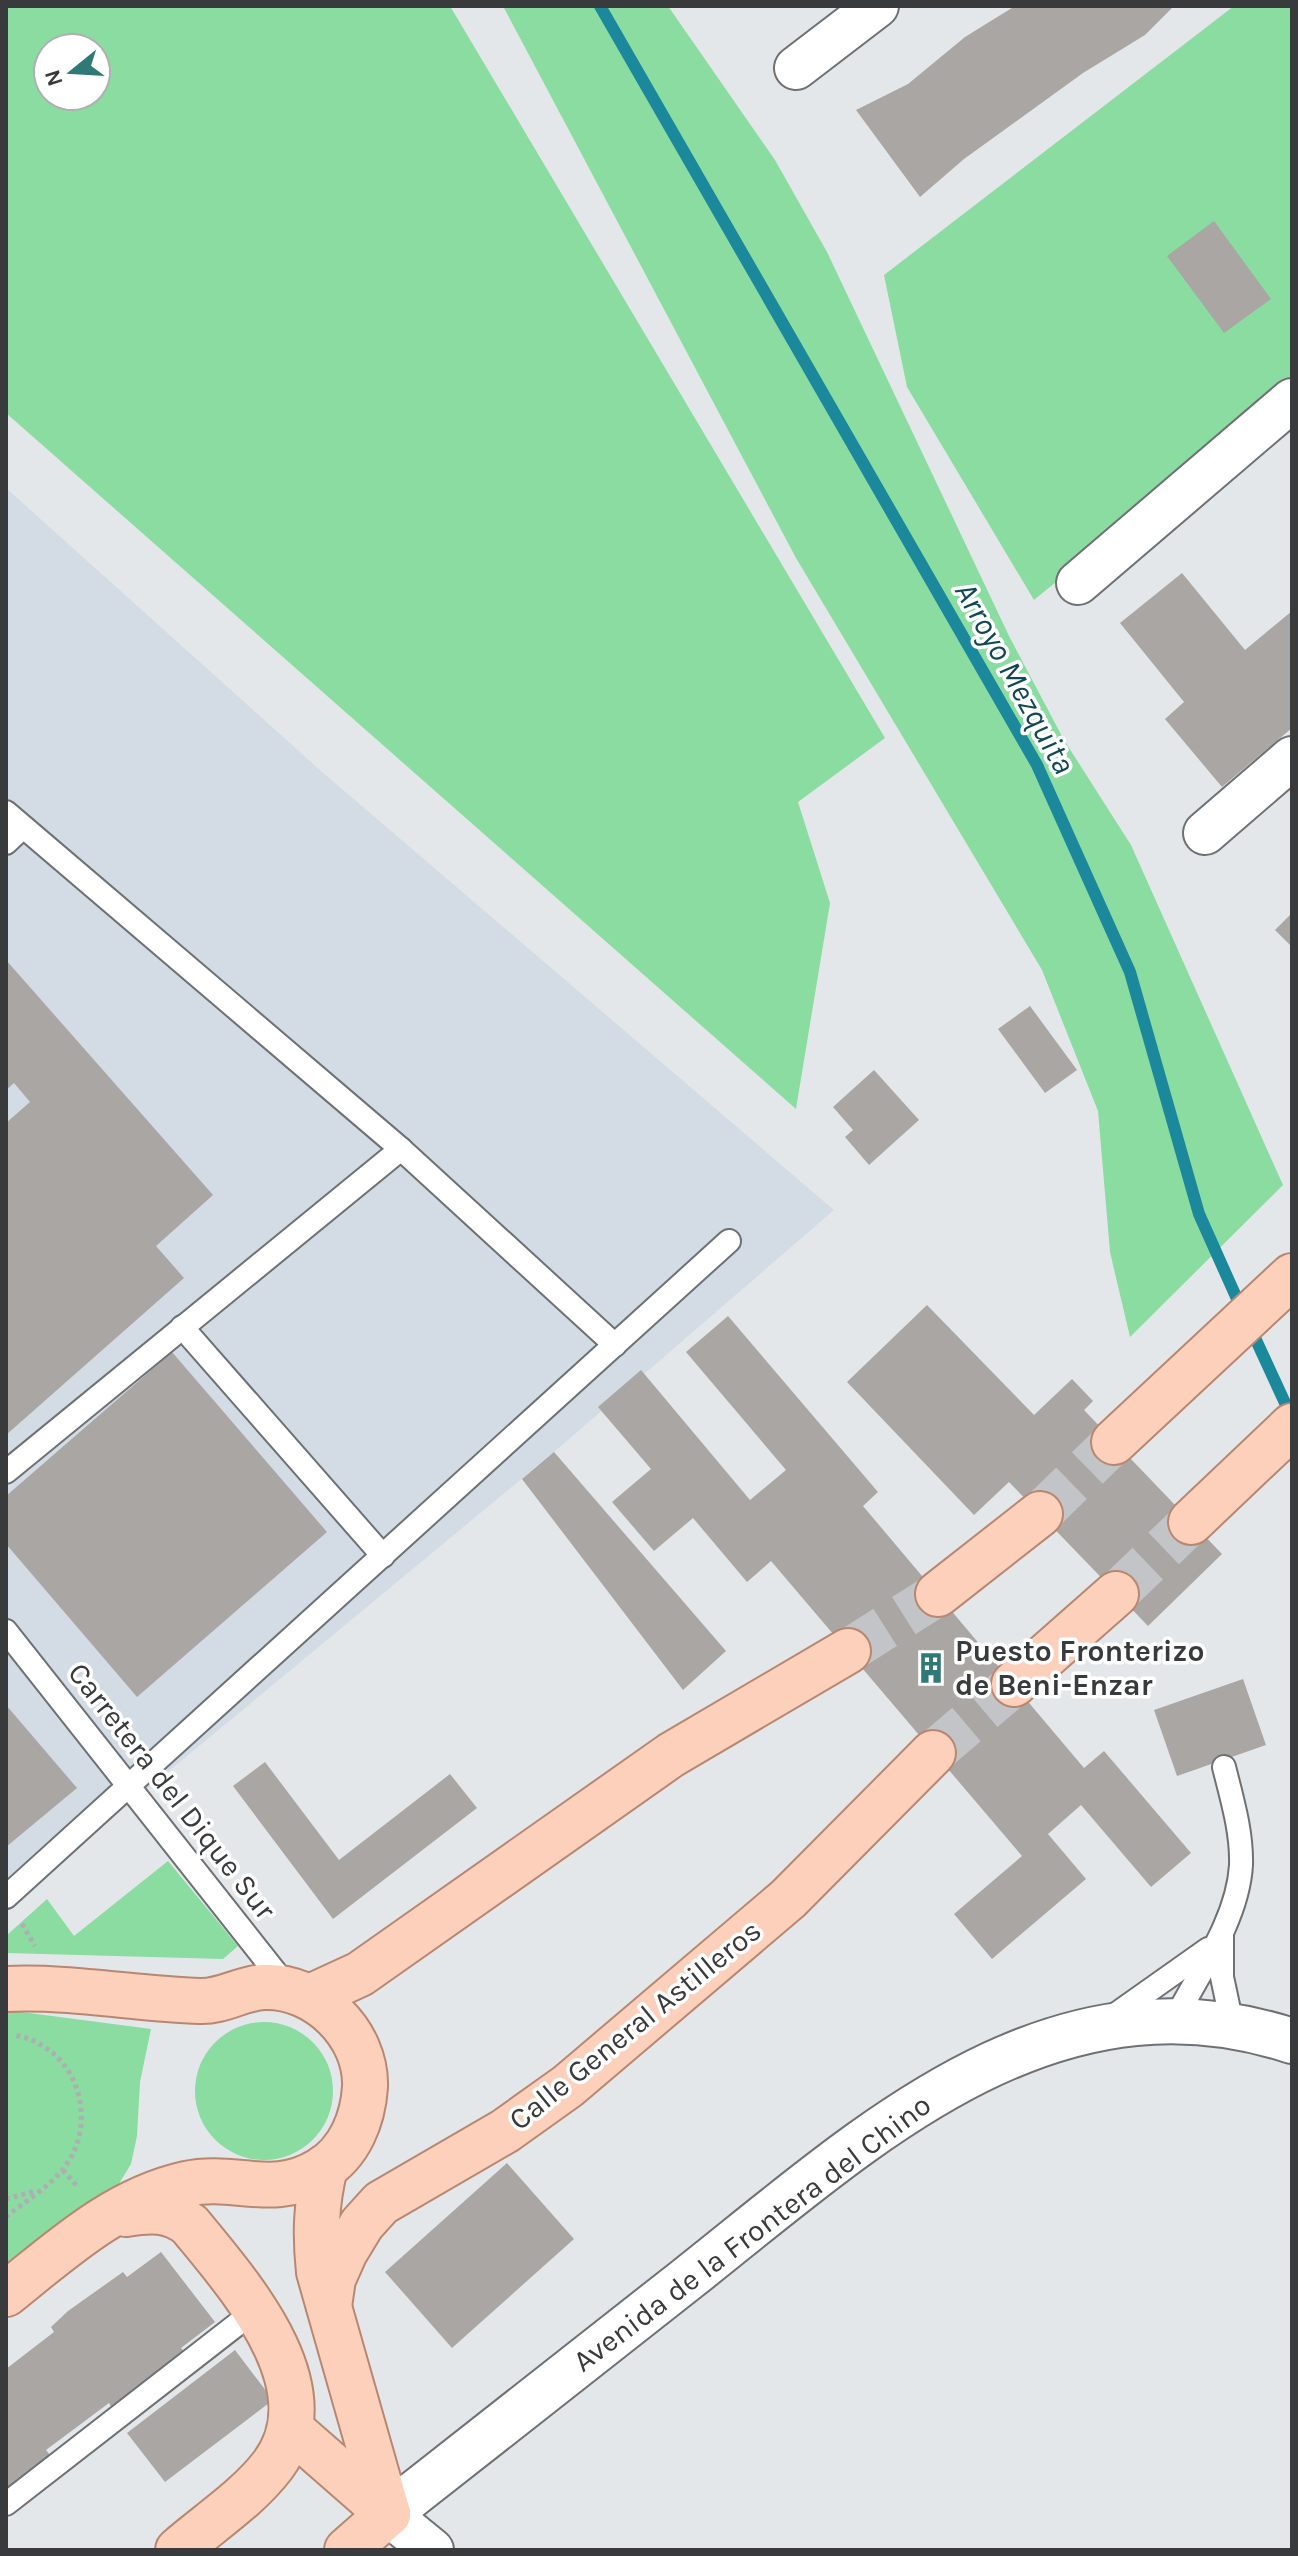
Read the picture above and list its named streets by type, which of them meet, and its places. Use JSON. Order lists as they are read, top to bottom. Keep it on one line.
{"streets":{"main road":["Calle General Astilleros","Avenida de la Frontera del Chino"],"lane":["Carretera del Dique Sur"]},"crossings":[["Calle General Astilleros","Avenida de la Frontera del Chino"]],"water":["Arroyo Mezquita"],"places":{"building":["Puesto Fronterizo de Beni-Enzar"]},"north":"left"}
